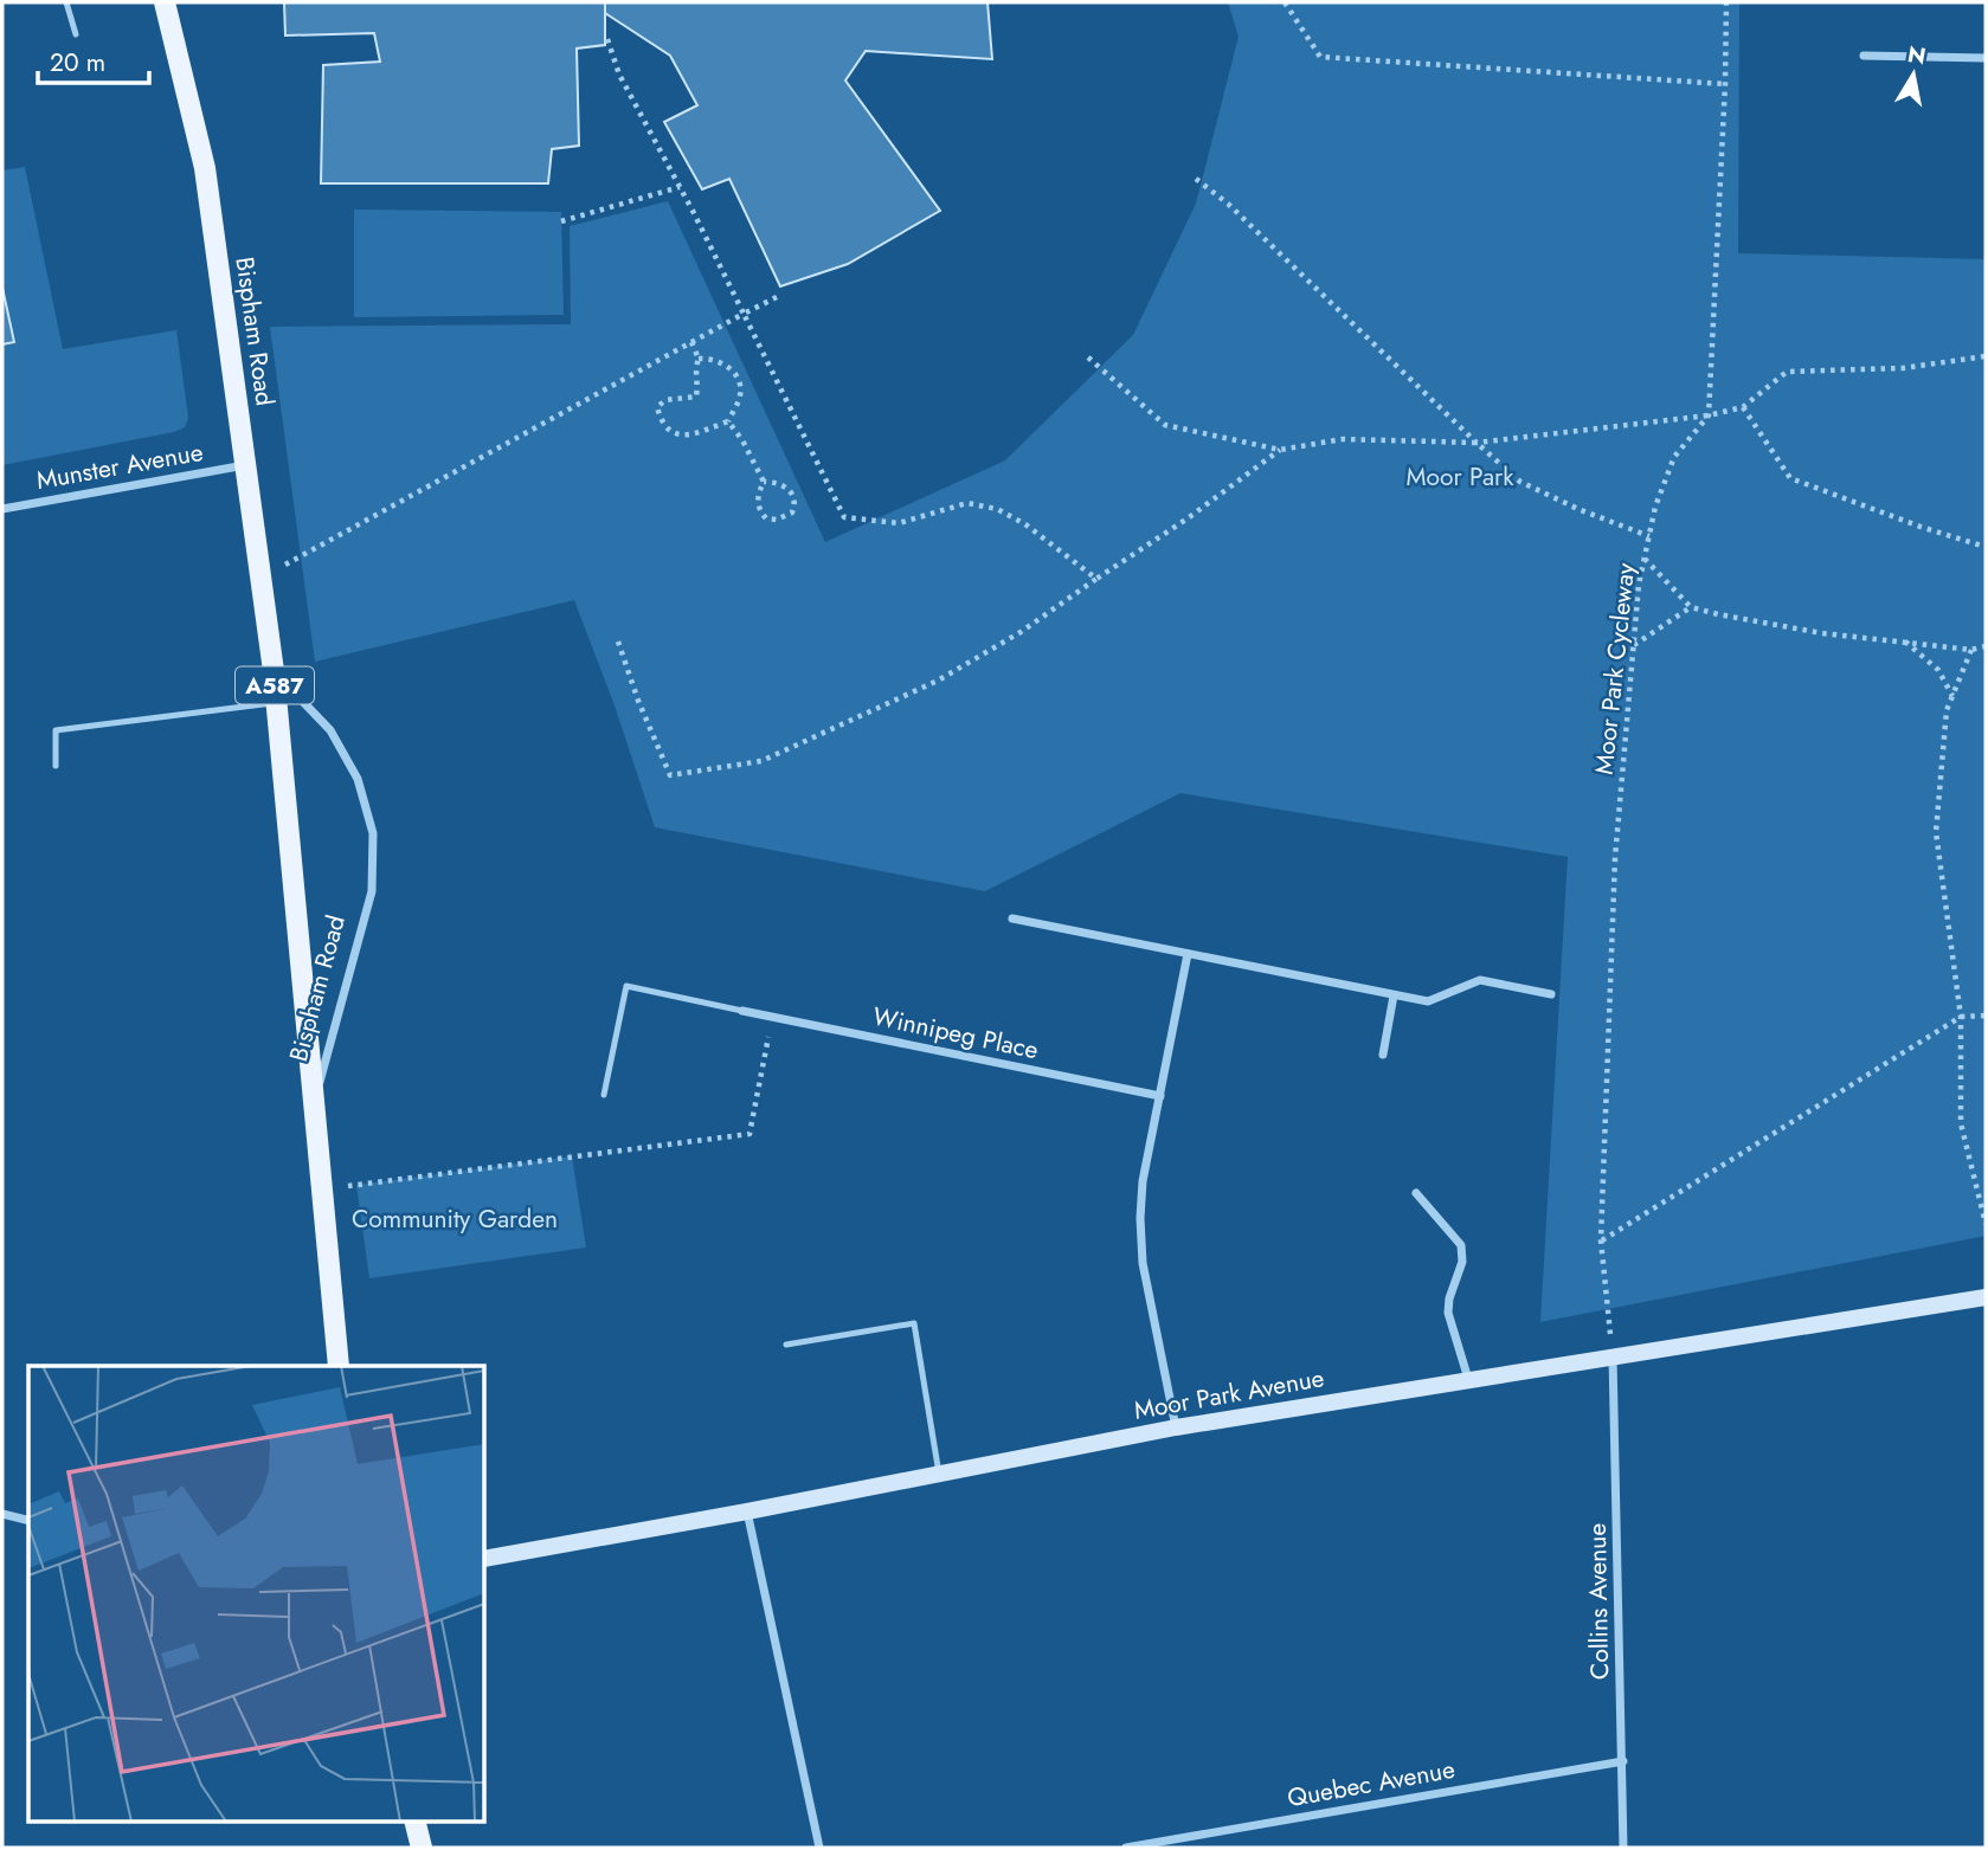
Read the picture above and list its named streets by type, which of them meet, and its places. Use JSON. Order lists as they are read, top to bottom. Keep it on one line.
{"streets":{"main road":["Bispham Road","A587"],"street":["Munster Avenue","Winnipeg Place","Moor Park Avenue","Collins Avenue","Quebec Avenue"],"path":["Moor Park Cycleway"]},"crossings":[["Bispham Road","Munster Avenue"],["Moor Park Cycleway","Moor Park Avenue"],["Moor Park Cycleway","Collins Avenue"],["Moor Park Avenue","Collins Avenue"],["Collins Avenue","Quebec Avenue"]],"parks":["Moor Park","Community Garden"],"scale_bar":"20 m","north":"top"}
